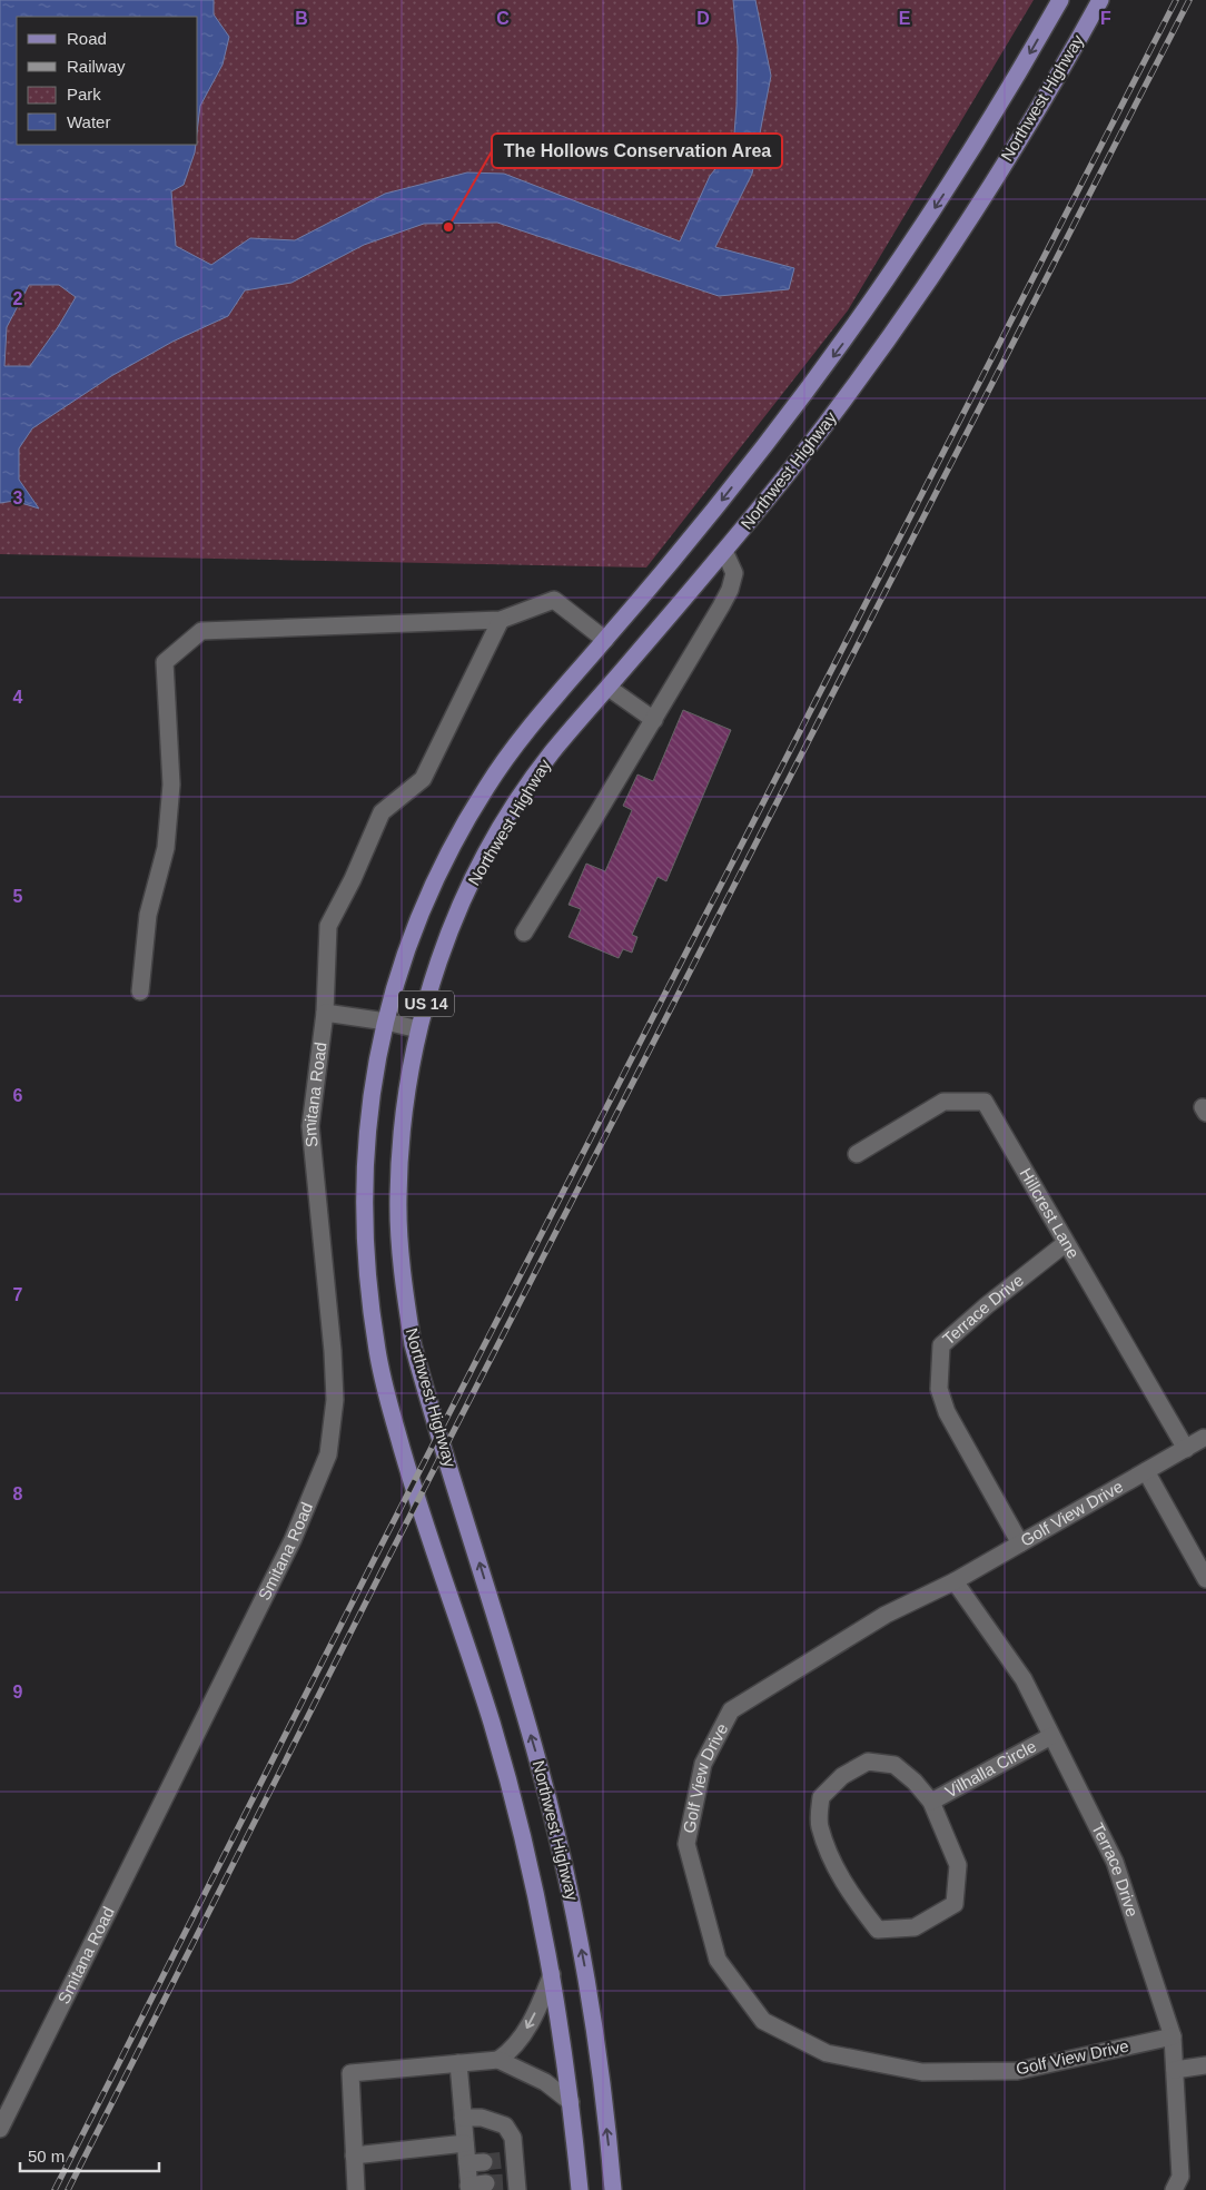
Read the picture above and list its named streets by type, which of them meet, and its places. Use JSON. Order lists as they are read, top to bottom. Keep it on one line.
{"streets":{"main road":["Northwest Highway","US 14"],"street":["Smitana Road","Hillcrest Lane","Terrace Drive","Golf View Drive","Vilhalla Circle"]},"crossings":[["Hillcrest Lane","Terrace Drive"],["Hillcrest Lane","Golf View Drive"],["Terrace Drive","Golf View Drive"],["Terrace Drive","Vilhalla Circle"]],"places":["The Hollows Conservation Area"],"legend":["Road","Railway","Park","Water"],"scale_bar":"50 m","grid":{"columns":["B","C","D","E","F"],"rows":["2","3","4","5","6","7","8","9"]}}
